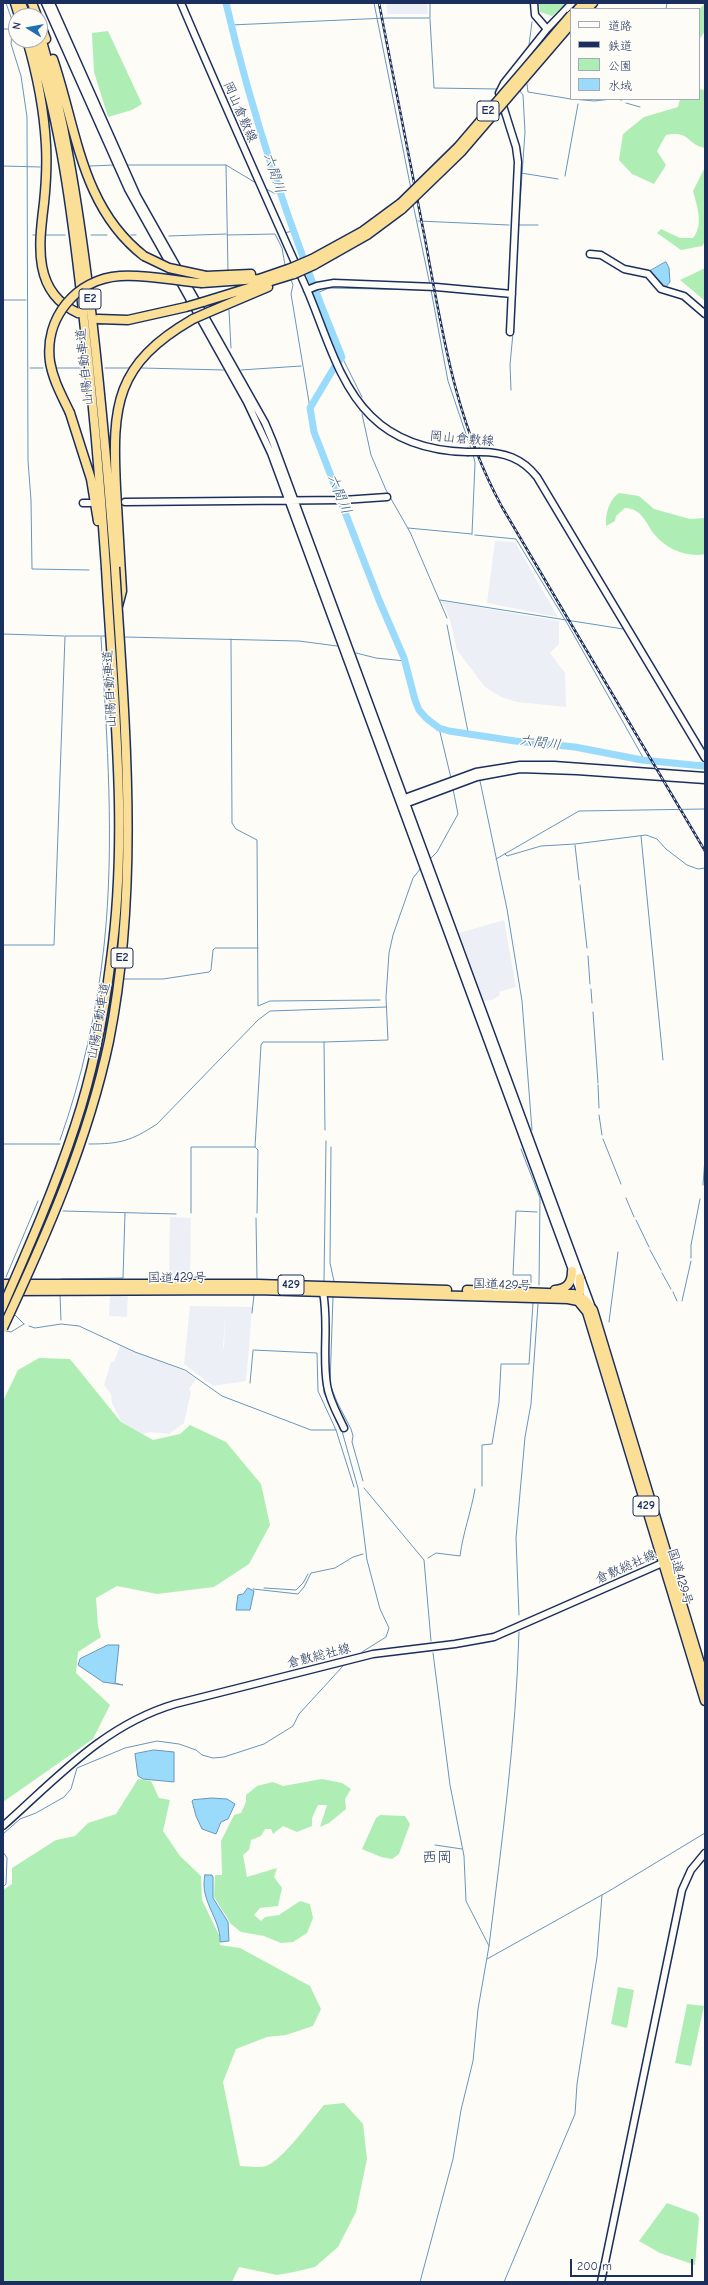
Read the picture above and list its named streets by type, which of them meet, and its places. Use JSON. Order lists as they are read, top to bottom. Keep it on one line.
{"streets":{"highway":["E2","山陽自動車道","国道429号","429"],"street":["岡山倉敷線","倉敷総社線"]},"crossings":[["国道429号","倉敷総社線"]],"districts":["西岡"],"water":["六間川"],"legend":["道路","鉄道","公園","水域"],"scale_bar":"200 m","north":"left"}
